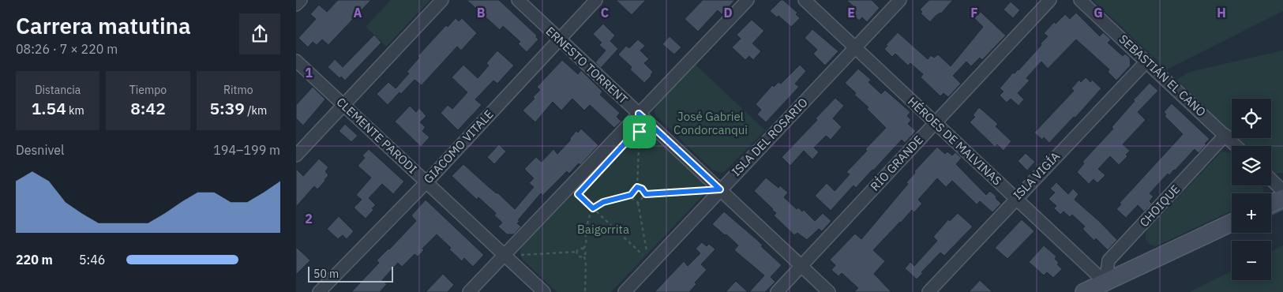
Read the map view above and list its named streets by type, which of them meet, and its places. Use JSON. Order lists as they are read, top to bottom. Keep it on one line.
{"streets":{"street":["ERNESTO TORRENT","SEBASTIÁN EL CANO","CLEMENTE PARODI","ISLA DEL ROSARIO","HÉROES DE MALVINAS","GIACOMO VITALE","RÍO GRANDE","ISLA VIGÍA","CHOIQUE"]},"crossings":[["ERNESTO TORRENT","ISLA DEL ROSARIO"],["ERNESTO TORRENT","GIACOMO VITALE"],["ERNESTO TORRENT","RÍO GRANDE"],["SEBASTIÁN EL CANO","ISLA VIGÍA"],["SEBASTIÁN EL CANO","CHOIQUE"],["CLEMENTE PARODI","GIACOMO VITALE"],["ISLA DEL ROSARIO","HÉROES DE MALVINAS"],["HÉROES DE MALVINAS","RÍO GRANDE"],["HÉROES DE MALVINAS","ISLA VIGÍA"],["HÉROES DE MALVINAS","CHOIQUE"]],"parks":["José Gabriel Condorcanqui","Baigorrita"],"scale_bar":"50 m","page":{"heading":["Carrera matutina","08:26 · 7 × 220 m"],"stats":[["Distancia","1.54 km"],["Tiempo","8:42"],["Ritmo","5:39 /km"]],"map_buttons":["+","−"],"chart":["Desnivel","194–199 m"],"list":[{"name":"220 m","note":"5:46"}],"scale":"50 m"},"grid":{"columns":["A","B","C","D","E","F","G","H"],"rows":["1","2"]}}
